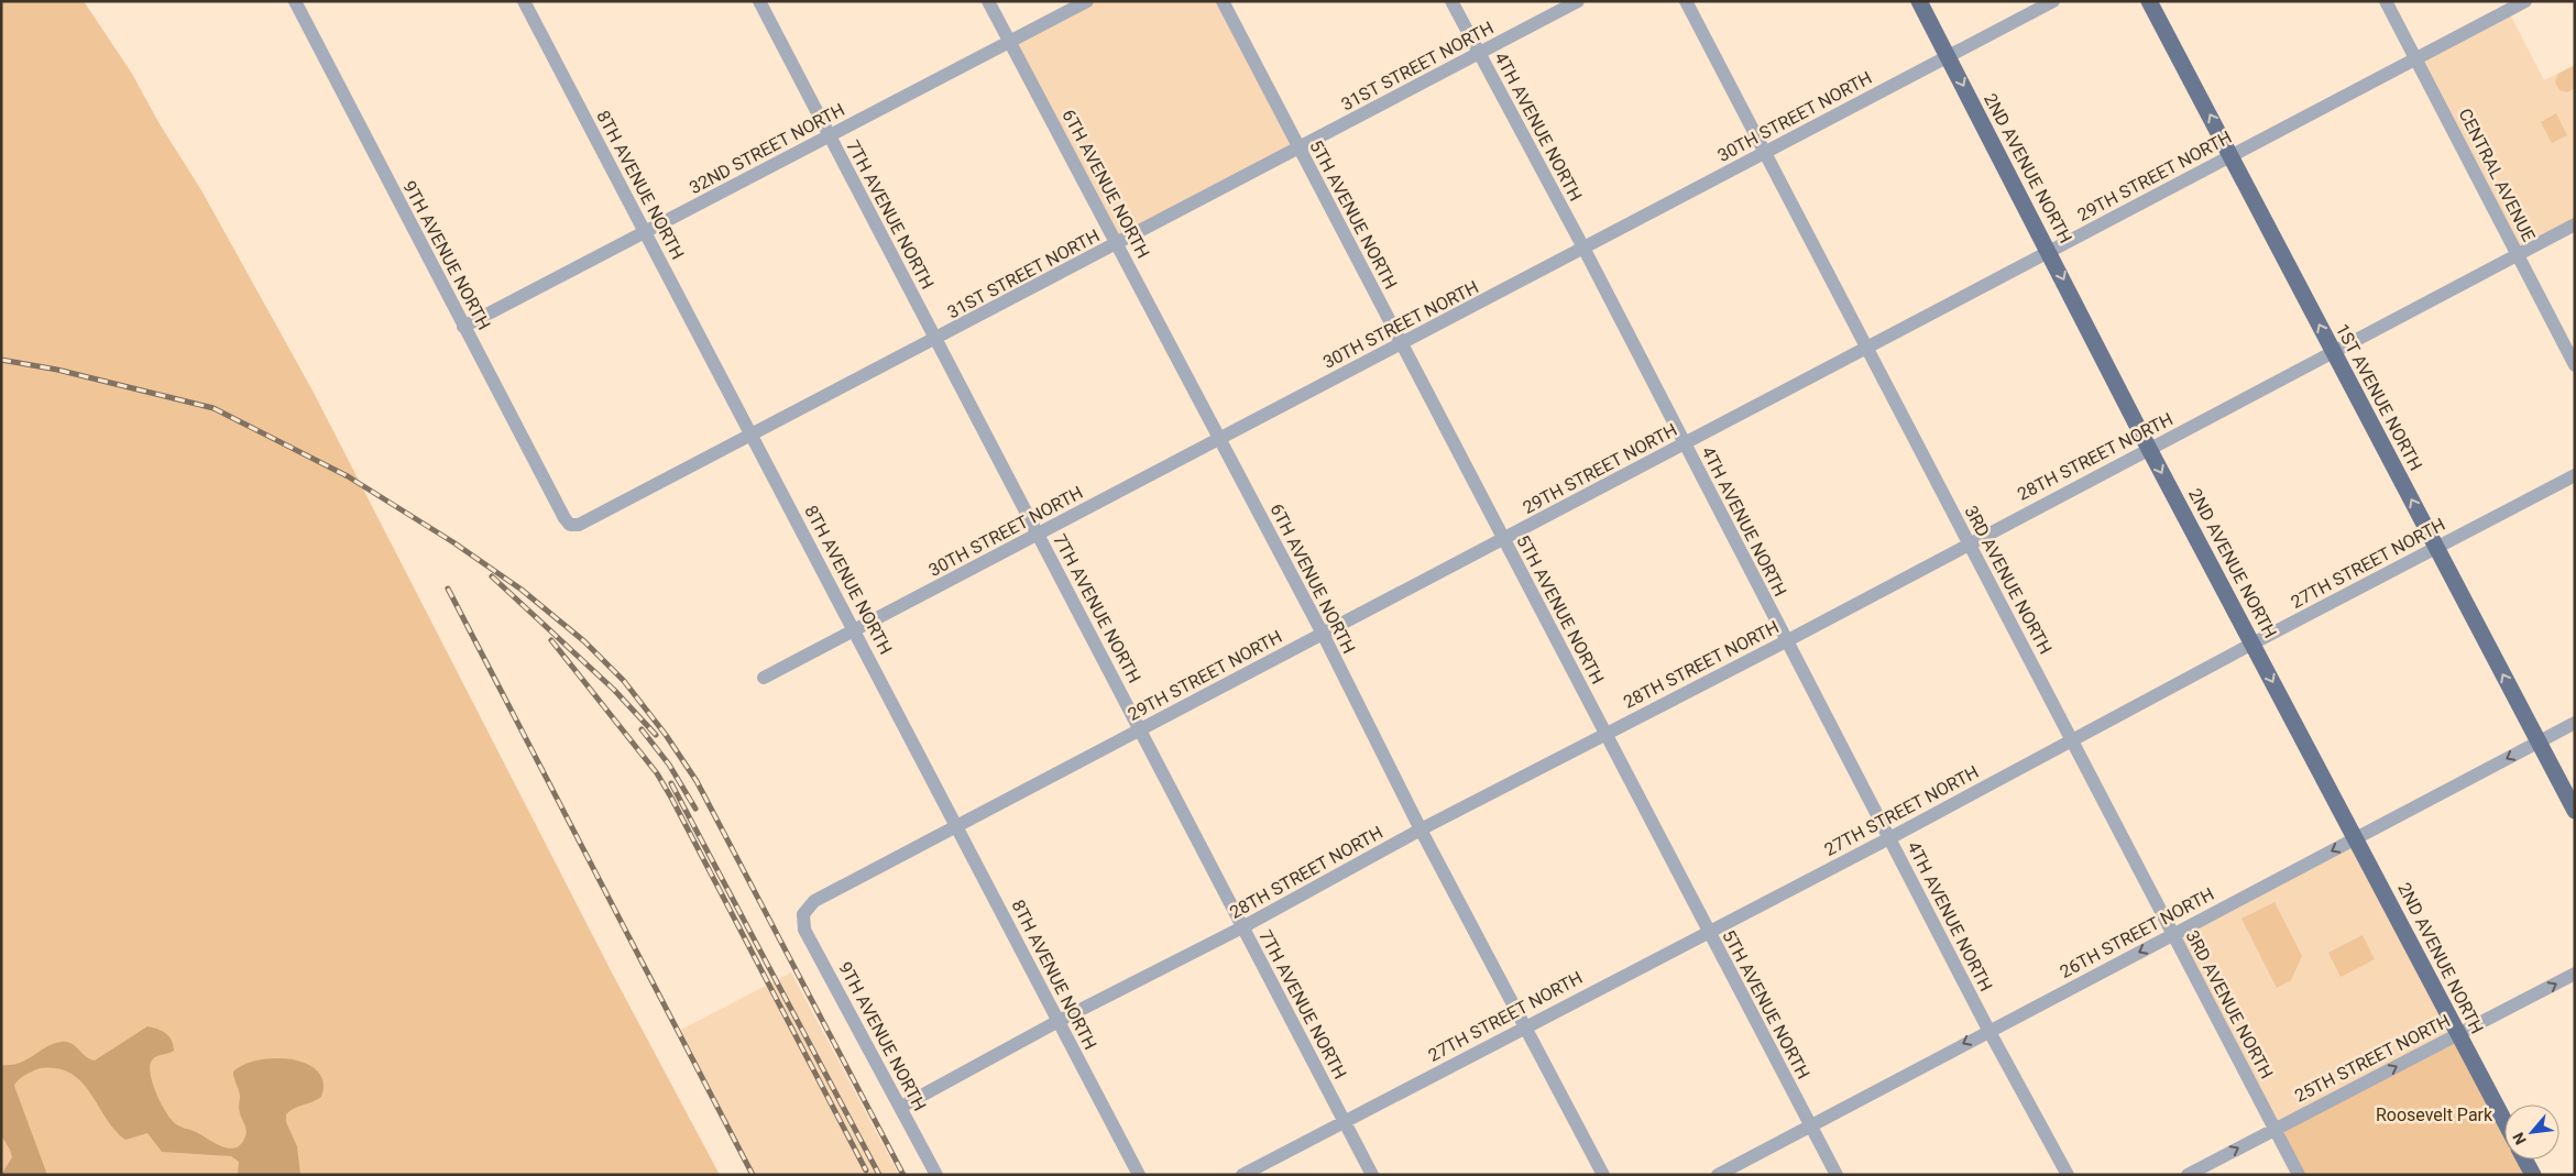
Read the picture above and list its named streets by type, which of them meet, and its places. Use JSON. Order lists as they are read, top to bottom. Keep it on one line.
{"streets":{"main road":["2ND AVENUE NORTH","1ST AVENUE NORTH"],"street":["31ST STREET NORTH","30TH STREET NORTH","4TH AVENUE NORTH","32ND STREET NORTH","CENTRAL AVENUE","29TH STREET NORTH","6TH AVENUE NORTH","8TH AVENUE NORTH","7TH AVENUE NORTH","5TH AVENUE NORTH","9TH AVENUE NORTH","28TH STREET NORTH","27TH STREET NORTH","3RD AVENUE NORTH","26TH STREET NORTH","25TH STREET NORTH"]},"crossings":[["31ST STREET NORTH","4TH AVENUE NORTH"],["31ST STREET NORTH","6TH AVENUE NORTH"],["31ST STREET NORTH","8TH AVENUE NORTH"],["31ST STREET NORTH","7TH AVENUE NORTH"],["31ST STREET NORTH","5TH AVENUE NORTH"],["31ST STREET NORTH","9TH AVENUE NORTH"],["30TH STREET NORTH","4TH AVENUE NORTH"],["30TH STREET NORTH","2ND AVENUE NORTH"],["30TH STREET NORTH","6TH AVENUE NORTH"],["30TH STREET NORTH","8TH AVENUE NORTH"],["30TH STREET NORTH","7TH AVENUE NORTH"],["30TH STREET NORTH","5TH AVENUE NORTH"],["30TH STREET NORTH","3RD AVENUE NORTH"],["4TH AVENUE NORTH","29TH STREET NORTH"],["4TH AVENUE NORTH","28TH STREET NORTH"],["4TH AVENUE NORTH","27TH STREET NORTH"],["4TH AVENUE NORTH","26TH STREET NORTH"],["32ND STREET NORTH","6TH AVENUE NORTH"],["32ND STREET NORTH","8TH AVENUE NORTH"],["32ND STREET NORTH","7TH AVENUE NORTH"],["32ND STREET NORTH","9TH AVENUE NORTH"],["2ND AVENUE NORTH","29TH STREET NORTH"],["2ND AVENUE NORTH","28TH STREET NORTH"],["2ND AVENUE NORTH","27TH STREET NORTH"],["2ND AVENUE NORTH","26TH STREET NORTH"],["2ND AVENUE NORTH","25TH STREET NORTH"],["CENTRAL AVENUE","29TH STREET NORTH"],["CENTRAL AVENUE","28TH STREET NORTH"],["29TH STREET NORTH","6TH AVENUE NORTH"],["29TH STREET NORTH","8TH AVENUE NORTH"],["29TH STREET NORTH","7TH AVENUE NORTH"],["29TH STREET NORTH","5TH AVENUE NORTH"],["29TH STREET NORTH","9TH AVENUE NORTH"],["29TH STREET NORTH","1ST AVENUE NORTH"],["29TH STREET NORTH","3RD AVENUE NORTH"],["6TH AVENUE NORTH","28TH STREET NORTH"],["6TH AVENUE NORTH","27TH STREET NORTH"],["8TH AVENUE NORTH","28TH STREET NORTH"],["7TH AVENUE NORTH","28TH STREET NORTH"],["7TH AVENUE NORTH","27TH STREET NORTH"],["5TH AVENUE NORTH","28TH STREET NORTH"],["5TH AVENUE NORTH","27TH STREET NORTH"],["5TH AVENUE NORTH","26TH STREET NORTH"],["9TH AVENUE NORTH","28TH STREET NORTH"],["1ST AVENUE NORTH","28TH STREET NORTH"],["1ST AVENUE NORTH","27TH STREET NORTH"],["1ST AVENUE NORTH","26TH STREET NORTH"],["28TH STREET NORTH","3RD AVENUE NORTH"],["27TH STREET NORTH","3RD AVENUE NORTH"],["3RD AVENUE NORTH","26TH STREET NORTH"],["3RD AVENUE NORTH","25TH STREET NORTH"]],"one_way":["2ND AVENUE NORTH","1ST AVENUE NORTH","26TH STREET NORTH","25TH STREET NORTH"],"parks":["Roosevelt Park"],"north":"bottom left"}
